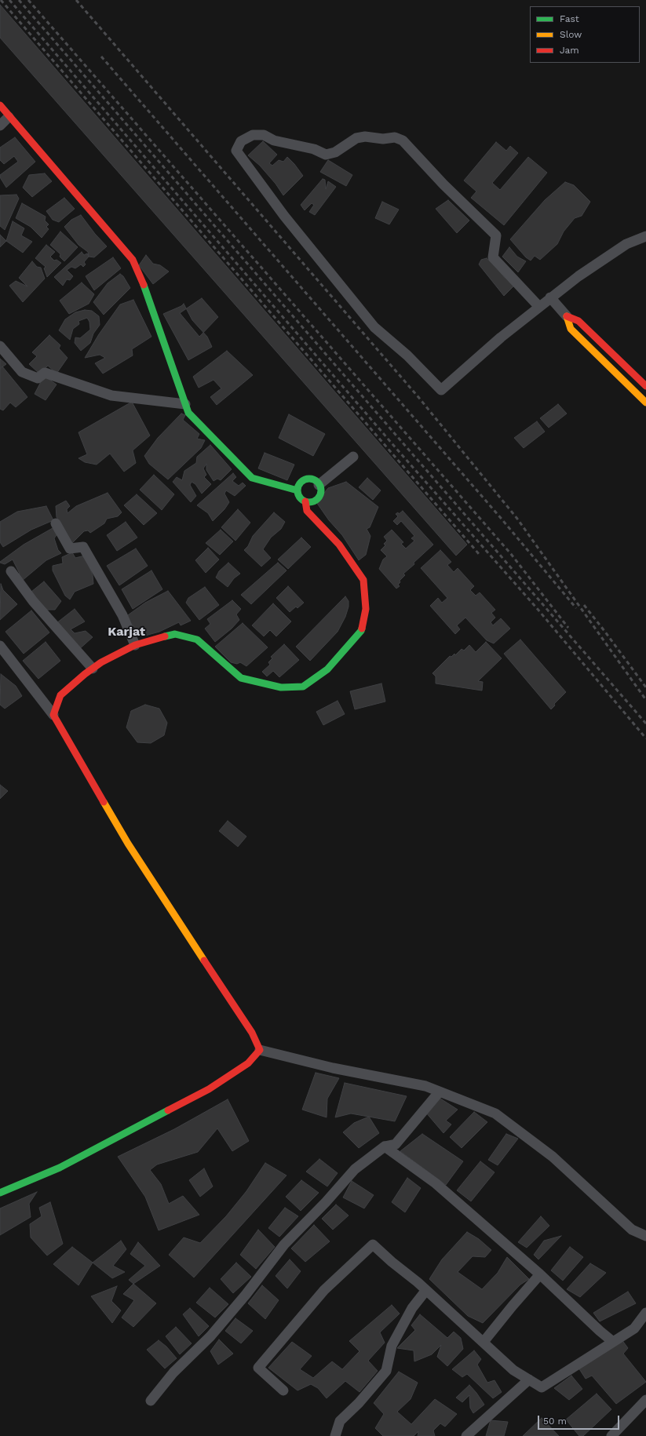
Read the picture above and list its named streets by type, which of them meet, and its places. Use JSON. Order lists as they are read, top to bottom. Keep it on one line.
{"districts":["Karjat"],"legend":["Fast","Slow","Jam"],"scale_bar":"50 m"}
